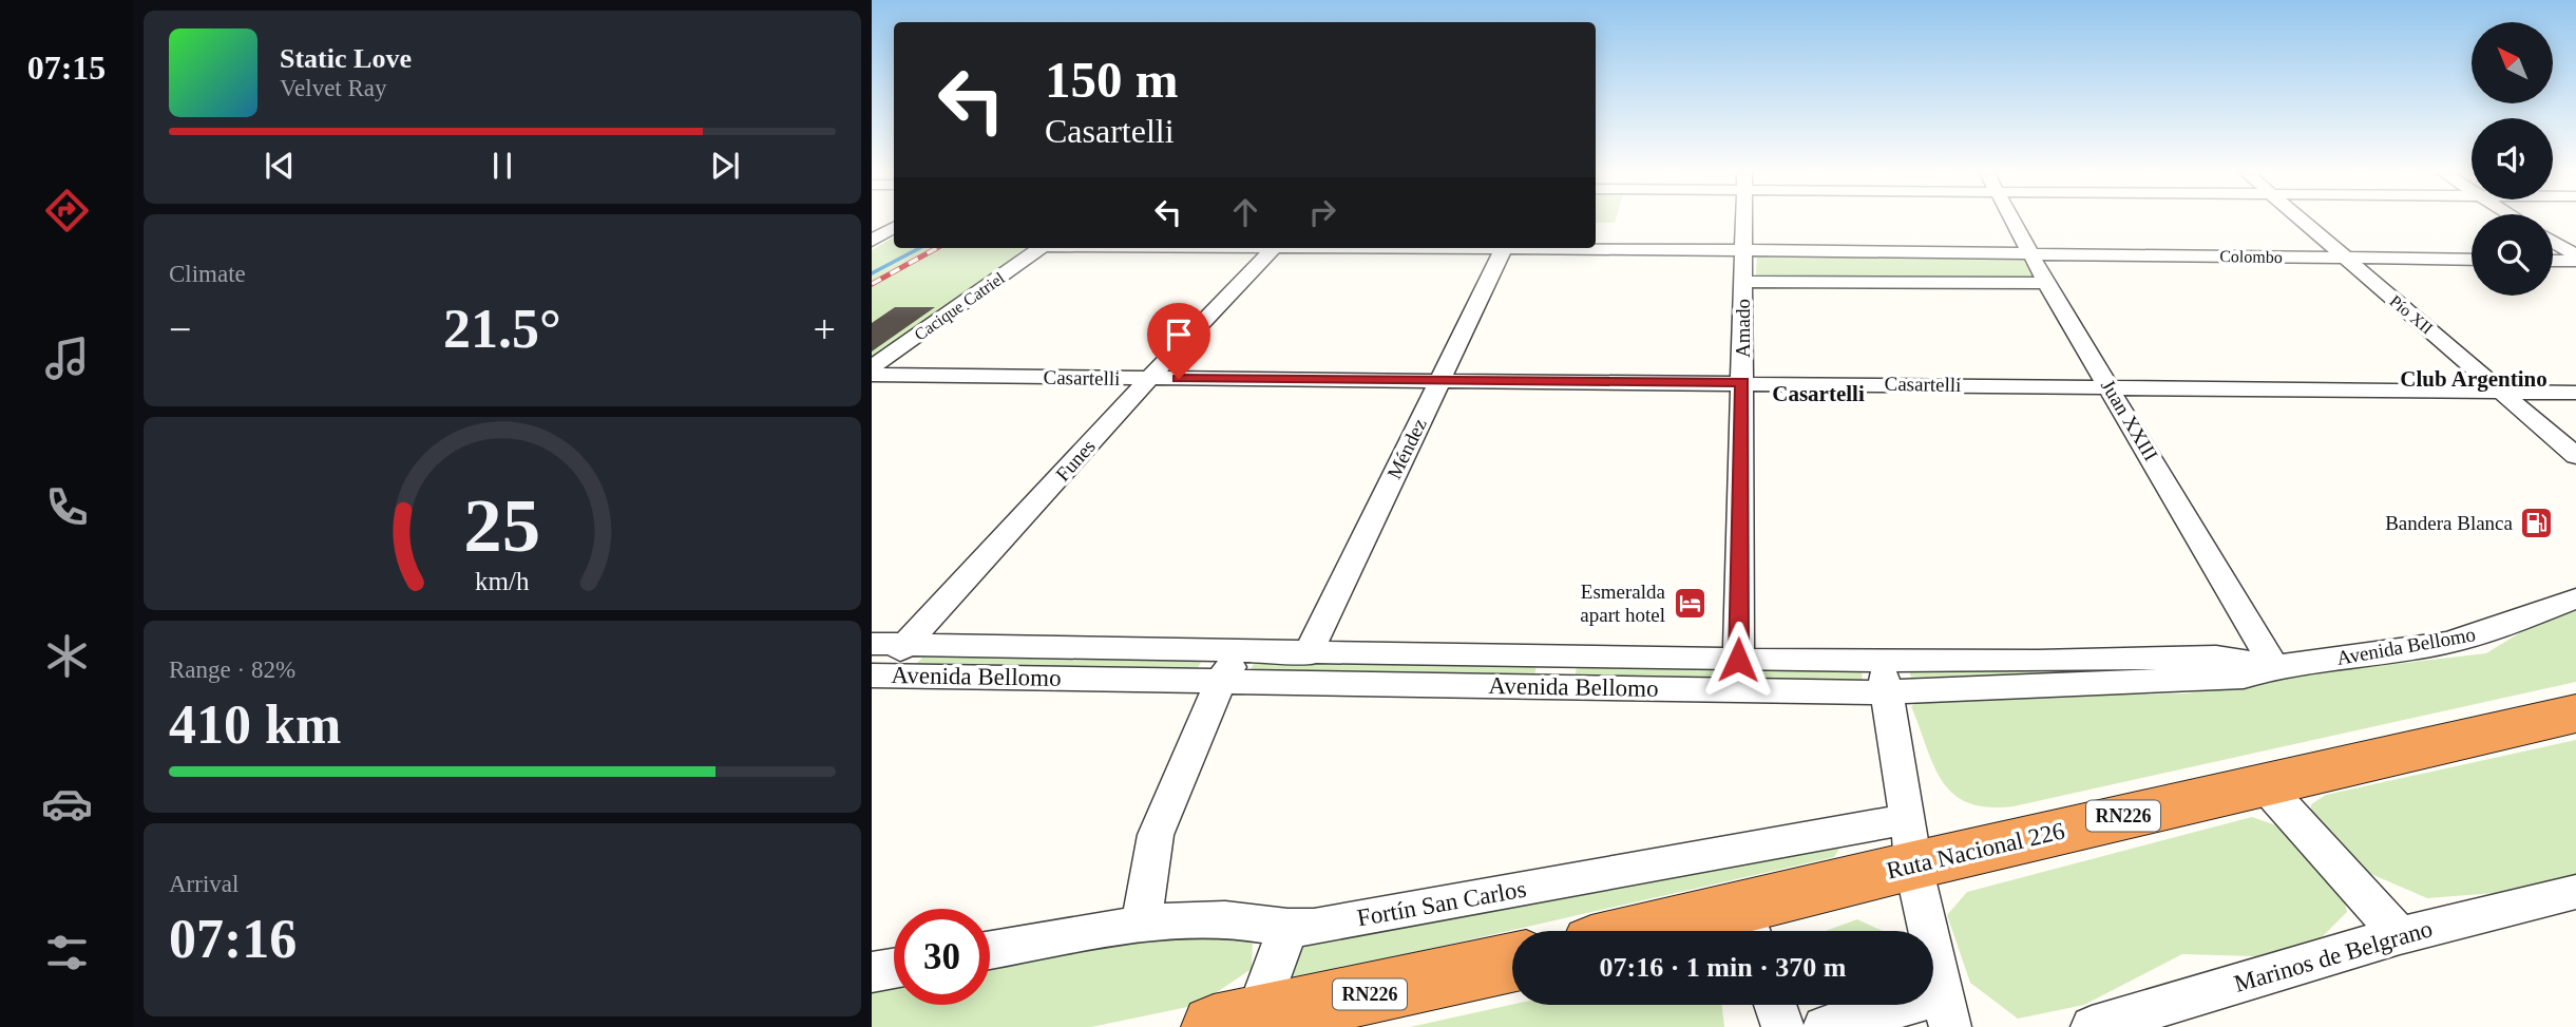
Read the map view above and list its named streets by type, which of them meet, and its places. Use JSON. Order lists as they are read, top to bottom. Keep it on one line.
{"streets":{"highway":["RN226","Ruta Nacional 226"],"street":["Colombo","Cacique Catriel","Pío XII","Amado","Casartelli","Juan XXIII","Méndez","Funes","Avenida Bellomo","Fortín San Carlos","Marinos de Belgrano"]},"crossings":[["Colombo","Pío XII"],["Colombo","Amado"],["Colombo","Juan XXIII"],["Pío XII","Casartelli"],["Amado","Casartelli"],["Amado","Avenida Bellomo"],["Casartelli","Juan XXIII"],["Casartelli","Méndez"],["Casartelli","Funes"],["Juan XXIII","Avenida Bellomo"],["Méndez","Avenida Bellomo"],["Funes","Avenida Bellomo"],["Ruta Nacional 226","Fortín San Carlos"]],"districts":["Club Argentino","Casartelli"],"places":{"fuel station":["Bandera Blanca"],"hotel":["Esmeralda apart hotel"]},"north":"top left","page":{"tabs":"07:15","turn":["150 m","Casartelli"],"song":["Static Love","Velvet Ray"],"tile":["Climate",["Range · 82%","410 km"],["Arrival","07:16"]],"heat":["−","21.5°","+"],"limit":"30","trip":"07:16 · 1 min · 370 m","gauge":["25","km/h"]}}
